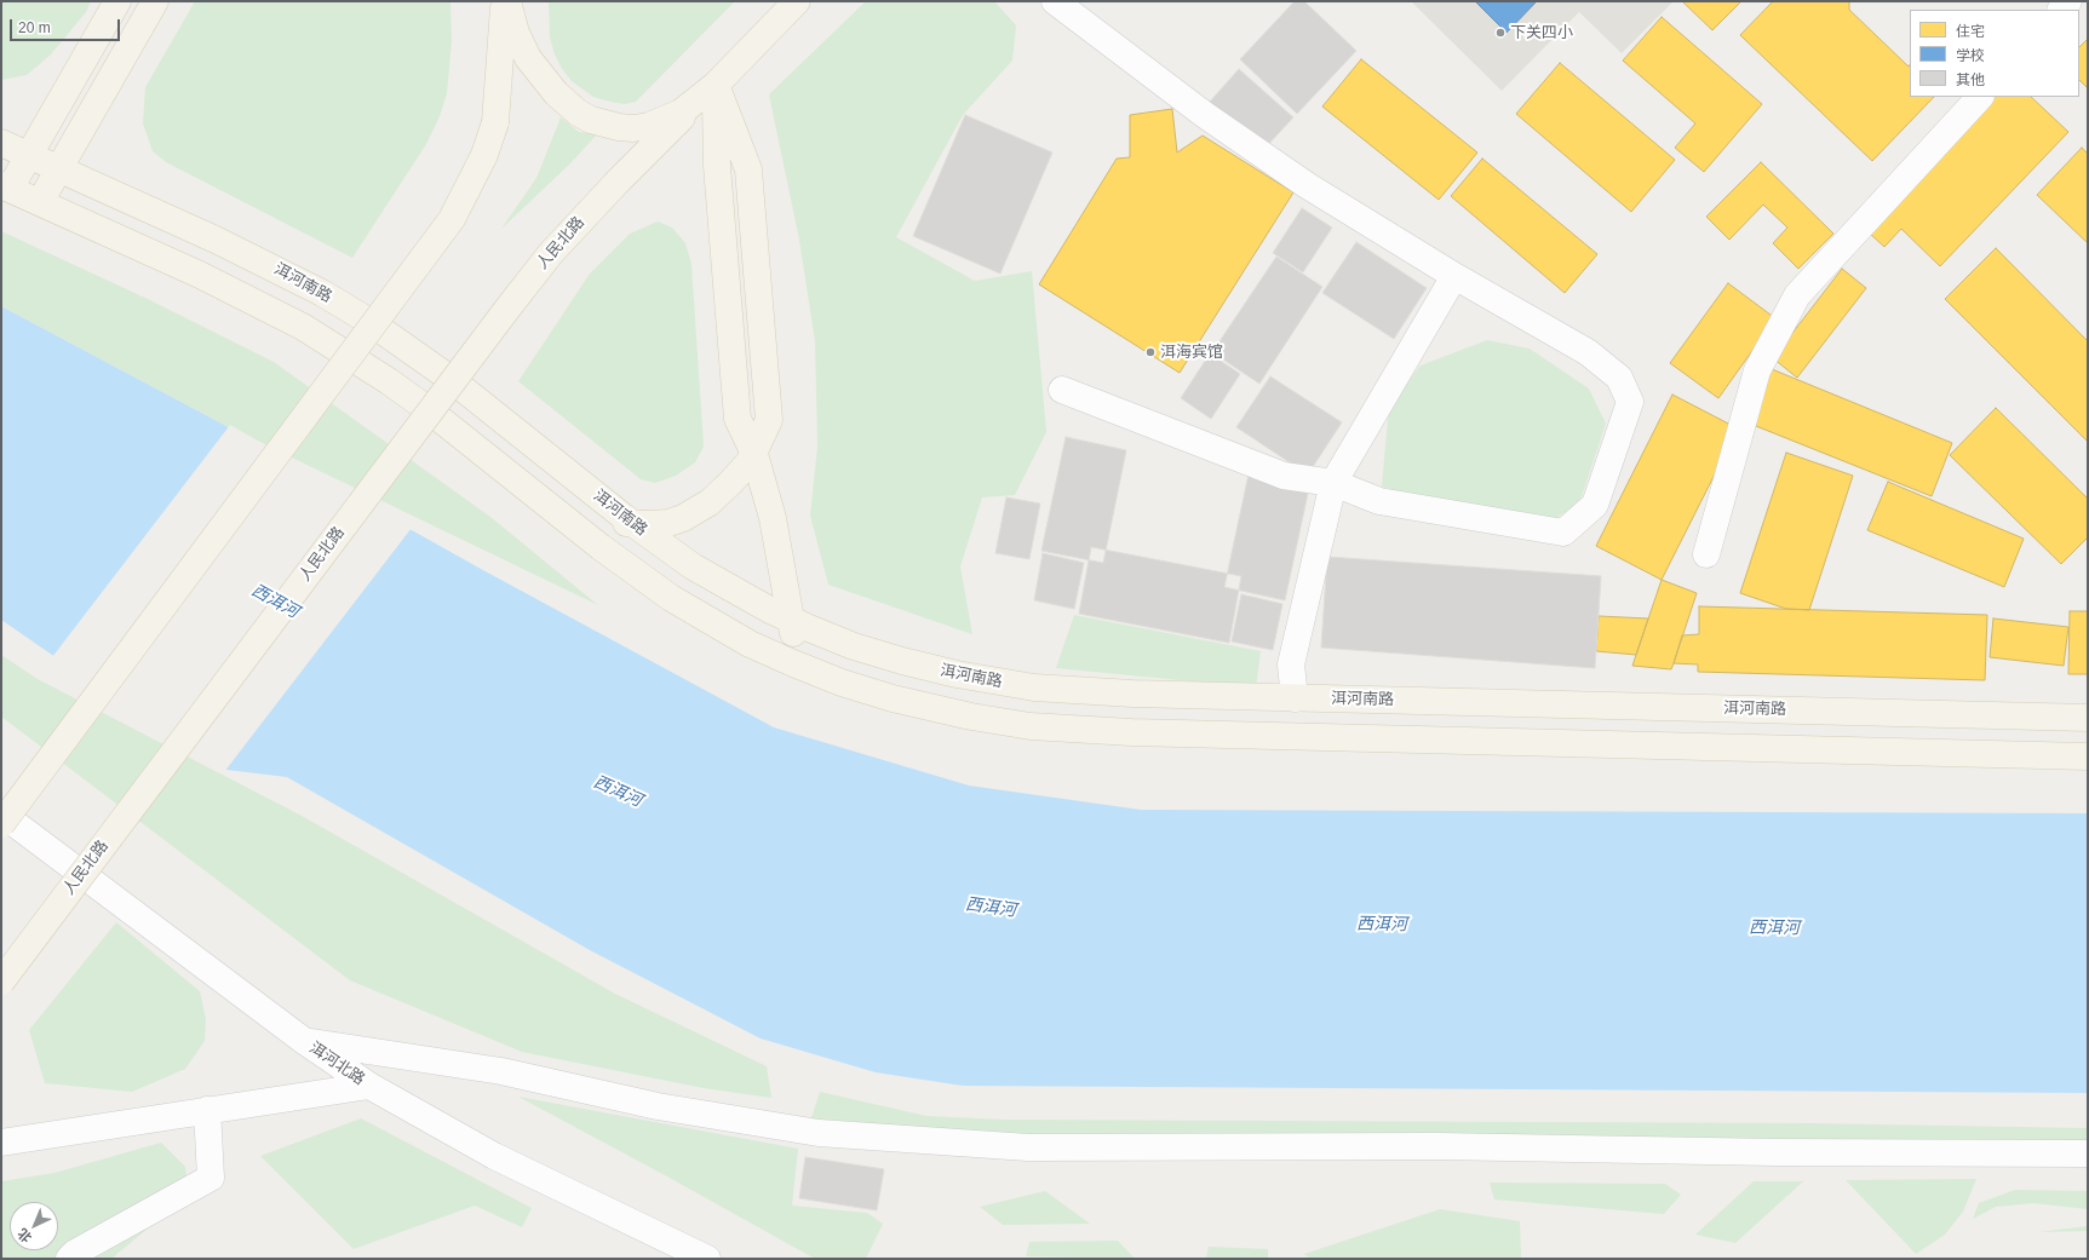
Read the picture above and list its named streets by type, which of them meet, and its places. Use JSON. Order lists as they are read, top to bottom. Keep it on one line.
{"streets":{"main road":["人民北路","洱河南路"],"street":["洱河北路"]},"water":["西洱河"],"places":["下关四小","洱海宾馆"],"legend":["住宅","学校","其他"],"scale_bar":"20 m","north":"bottom left"}
